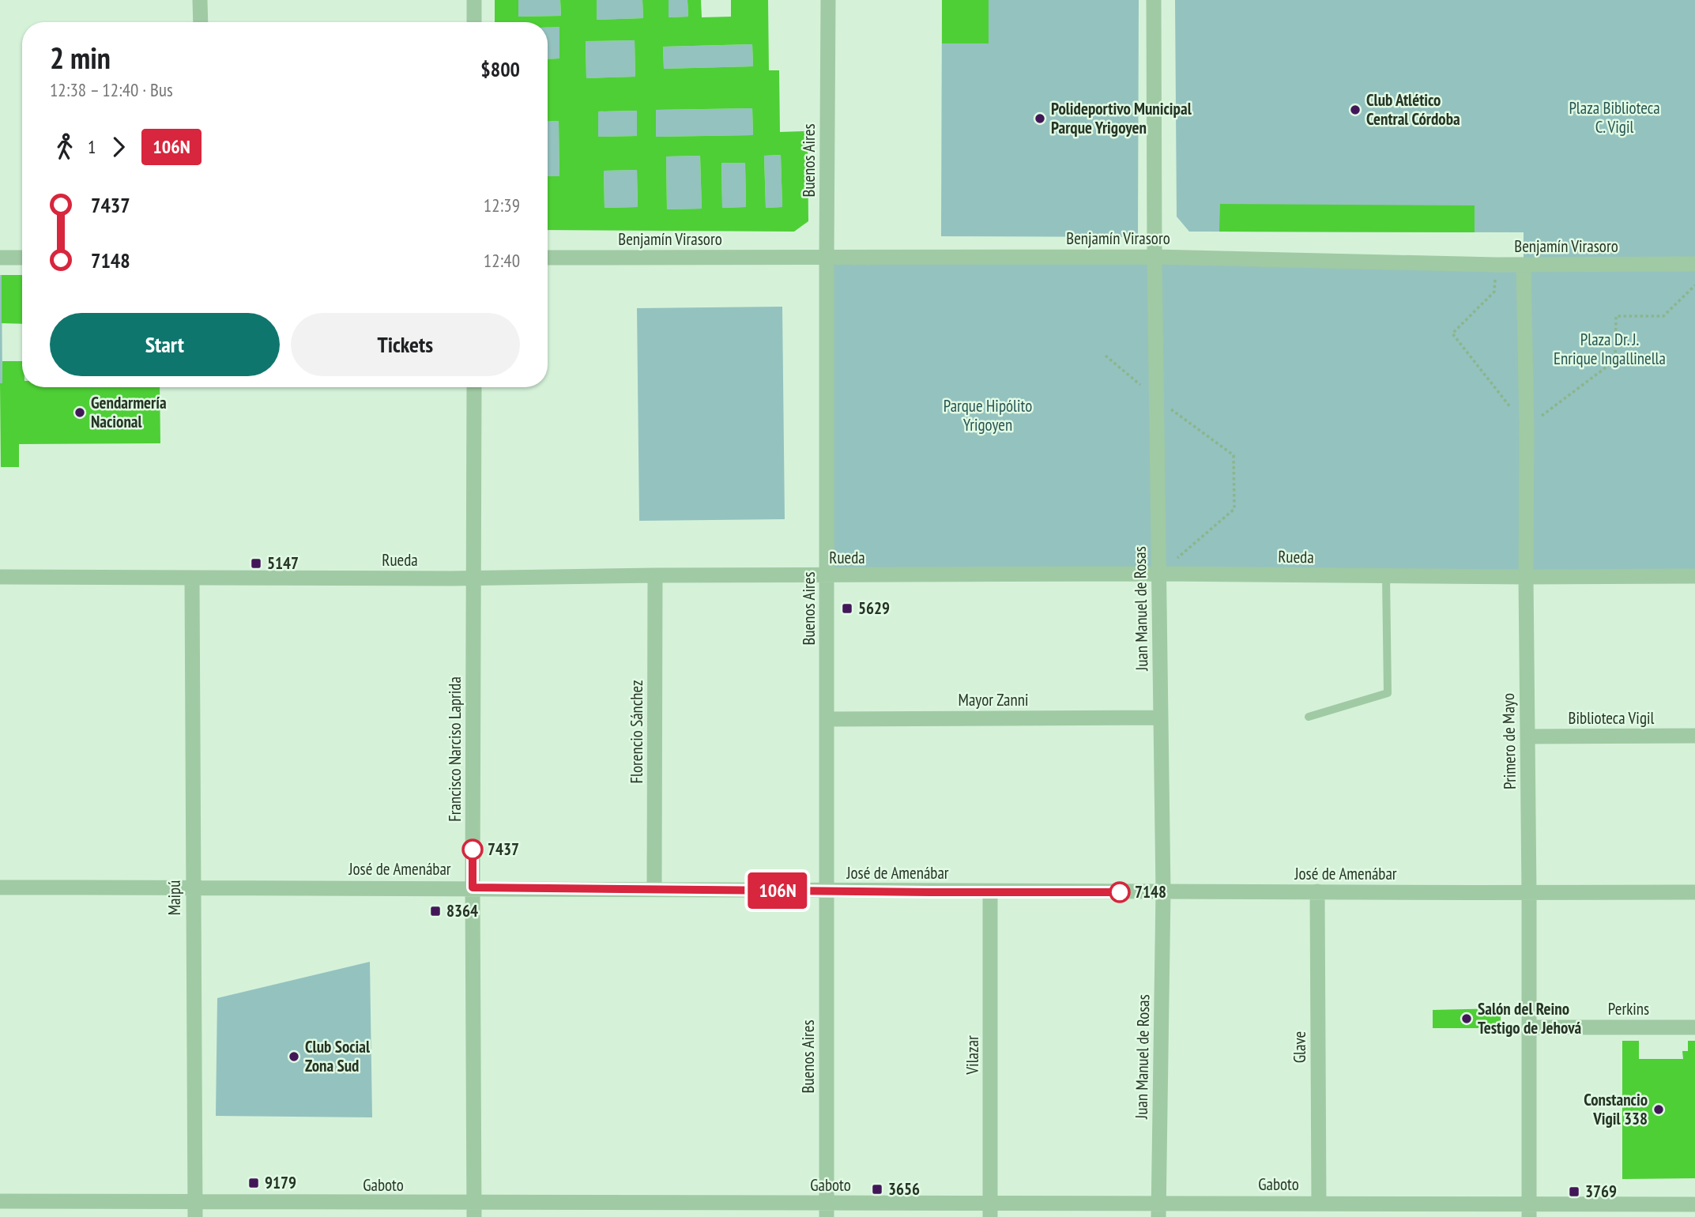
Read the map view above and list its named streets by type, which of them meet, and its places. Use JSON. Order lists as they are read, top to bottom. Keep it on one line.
{"streets":{"street":["Buenos Aires","Benjamín Virasoro","Rueda","Juan Manuel de Rosas","Mayor Zanni","Biblioteca Vigil","Florencio Sánchez","Primero de Mayo","Francisco Narciso Laprida","José de Amenábar","Maipú","Perkins","Glave","Vilazar","Gaboto"]},"crossings":[["Buenos Aires","Benjamín Virasoro"],["Buenos Aires","Rueda"],["Buenos Aires","Mayor Zanni"],["Buenos Aires","José de Amenábar"],["Buenos Aires","Gaboto"],["Benjamín Virasoro","Juan Manuel de Rosas"],["Benjamín Virasoro","Primero de Mayo"],["Rueda","Juan Manuel de Rosas"],["Rueda","Florencio Sánchez"],["Rueda","Primero de Mayo"],["Rueda","Francisco Narciso Laprida"],["Rueda","Maipú"],["Juan Manuel de Rosas","Mayor Zanni"],["Juan Manuel de Rosas","José de Amenábar"],["Juan Manuel de Rosas","Gaboto"],["Biblioteca Vigil","Primero de Mayo"],["Florencio Sánchez","José de Amenábar"],["Primero de Mayo","José de Amenábar"],["Primero de Mayo","Perkins"],["Primero de Mayo","Gaboto"],["Francisco Narciso Laprida","José de Amenábar"],["Francisco Narciso Laprida","Gaboto"],["José de Amenábar","Maipú"],["José de Amenábar","Glave"],["José de Amenábar","Vilazar"],["Maipú","Gaboto"],["Glave","Gaboto"],["Vilazar","Gaboto"]],"parks":["Plaza Biblioteca C. Vigil","Plaza Dr. J. Enrique Ingallinella","Parque Hipólito Yrigoyen"],"places":{"other":["Club Atlético Central Córdoba","Polideportivo Municipal Parque Yrigoyen","Gendarmería Nacional","7437","7148","Salón del Reino Testigo de Jehová","Club Social Zona Sud","Constancio Vigil 338"],"transit":["5147","5629","8364","9179","3656","3769"]},"lines":["bus line 106N"],"page":{"on_map":"106N","heading":["2 min","12:38 – 12:40 · Bus","$800"],"legs":["1","106N"],"list":[{"name":"7437","value":"12:39"},{"name":"7148","value":"12:40"}],"buttons":["Start","Tickets"]}}
